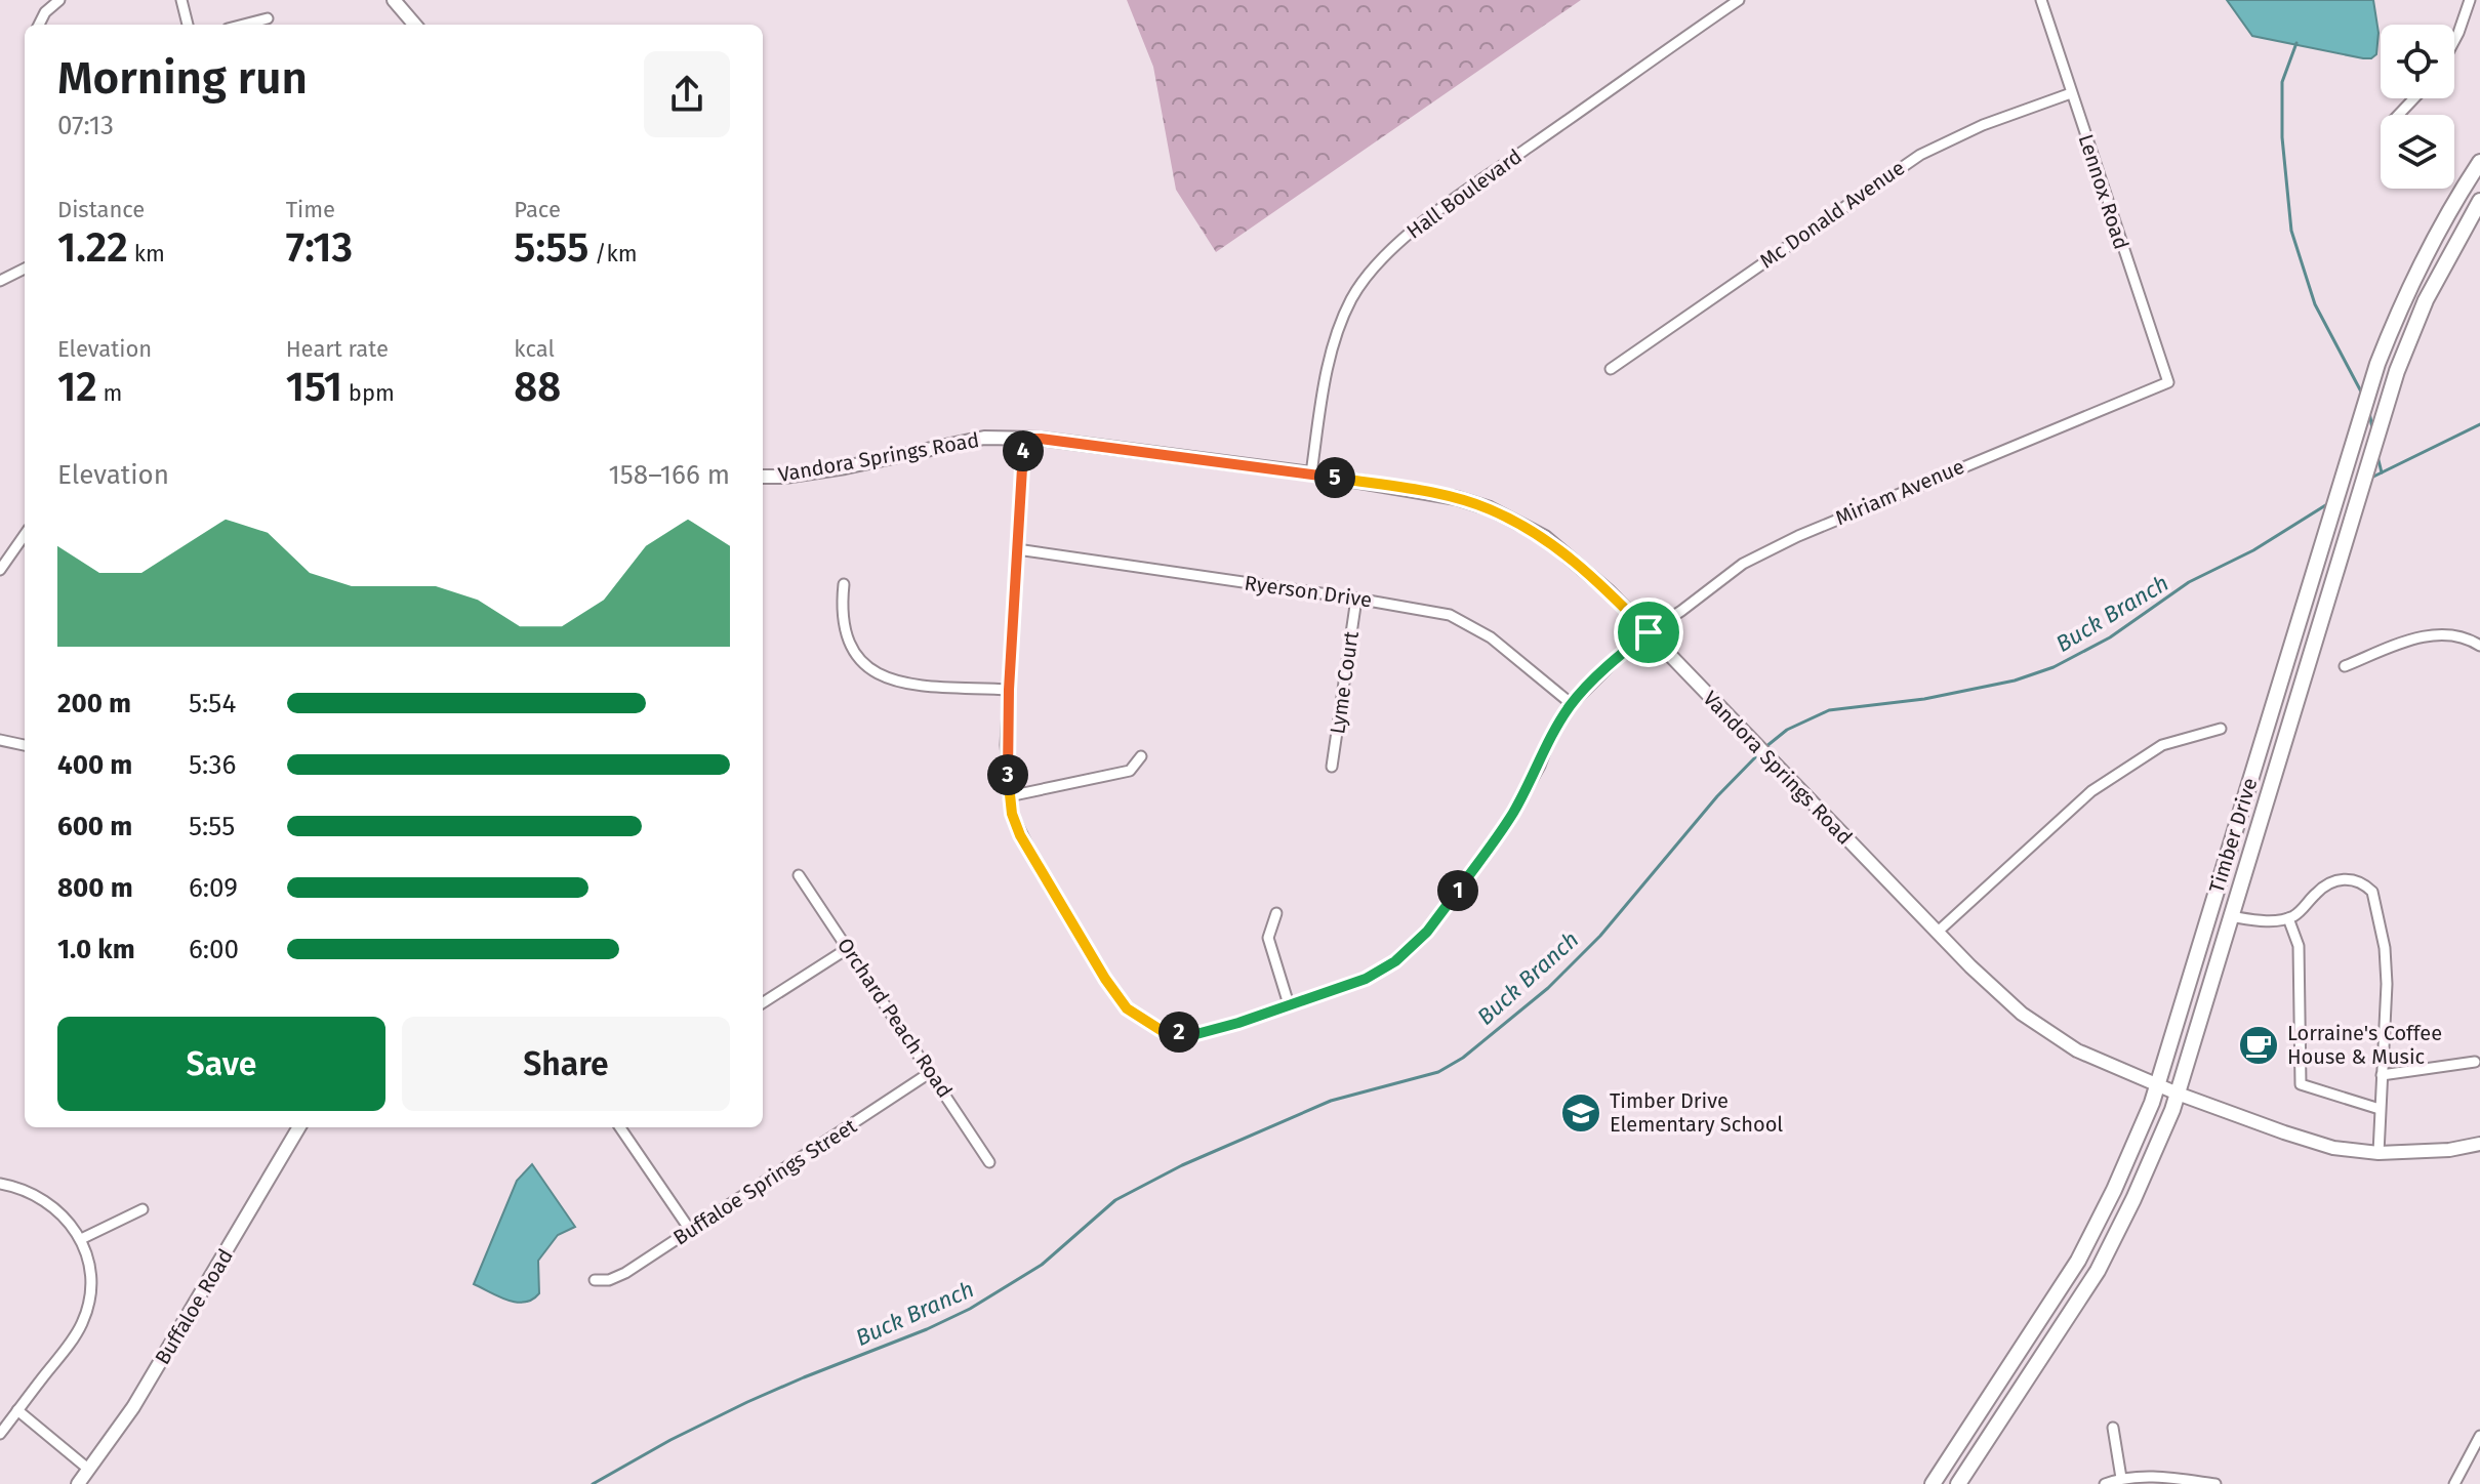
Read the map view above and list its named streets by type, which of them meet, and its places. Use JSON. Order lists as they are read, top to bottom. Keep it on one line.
{"streets":{"main road":["Timber Drive"],"street":["Lennox Road","Hall Boulevard","Mc Donald Avenue","Vandora Springs Road","Miriam Avenue","Ryerson Drive","Lyme Court","Orchard Peach Road","Buffaloe Springs Street","Buffaloe Road"]},"crossings":[["Lennox Road","Mc Donald Avenue"],["Lennox Road","Miriam Avenue"],["Hall Boulevard","Vandora Springs Road"],["Vandora Springs Road","Miriam Avenue"],["Vandora Springs Road","Timber Drive"],["Miriam Avenue","Ryerson Drive"],["Ryerson Drive","Lyme Court"],["Orchard Peach Road","Buffaloe Springs Street"]],"water":["Buck Branch"],"places":{"cafe":["Lorraine's Coffee House & Music"],"school or university":["Timber Drive Elementary School"]},"page":{"heading":["Morning run","07:13"],"stats":[["Distance","1.22 km"],["Time","7:13"],["Pace","5:55 /km"],["Elevation","12 m"],["Heart rate","151 bpm"],["kcal","88"]],"pins":["4","5","3","1","2"],"chart":["Elevation","158–166 m"],"list":[{"name":"200 m","note":"5:54"},{"name":"400 m","note":"5:36"},{"name":"600 m","note":"5:55"},{"name":"800 m","note":"6:09"},{"name":"1.0 km","note":"6:00"}],"buttons":["Save","Share"]}}
